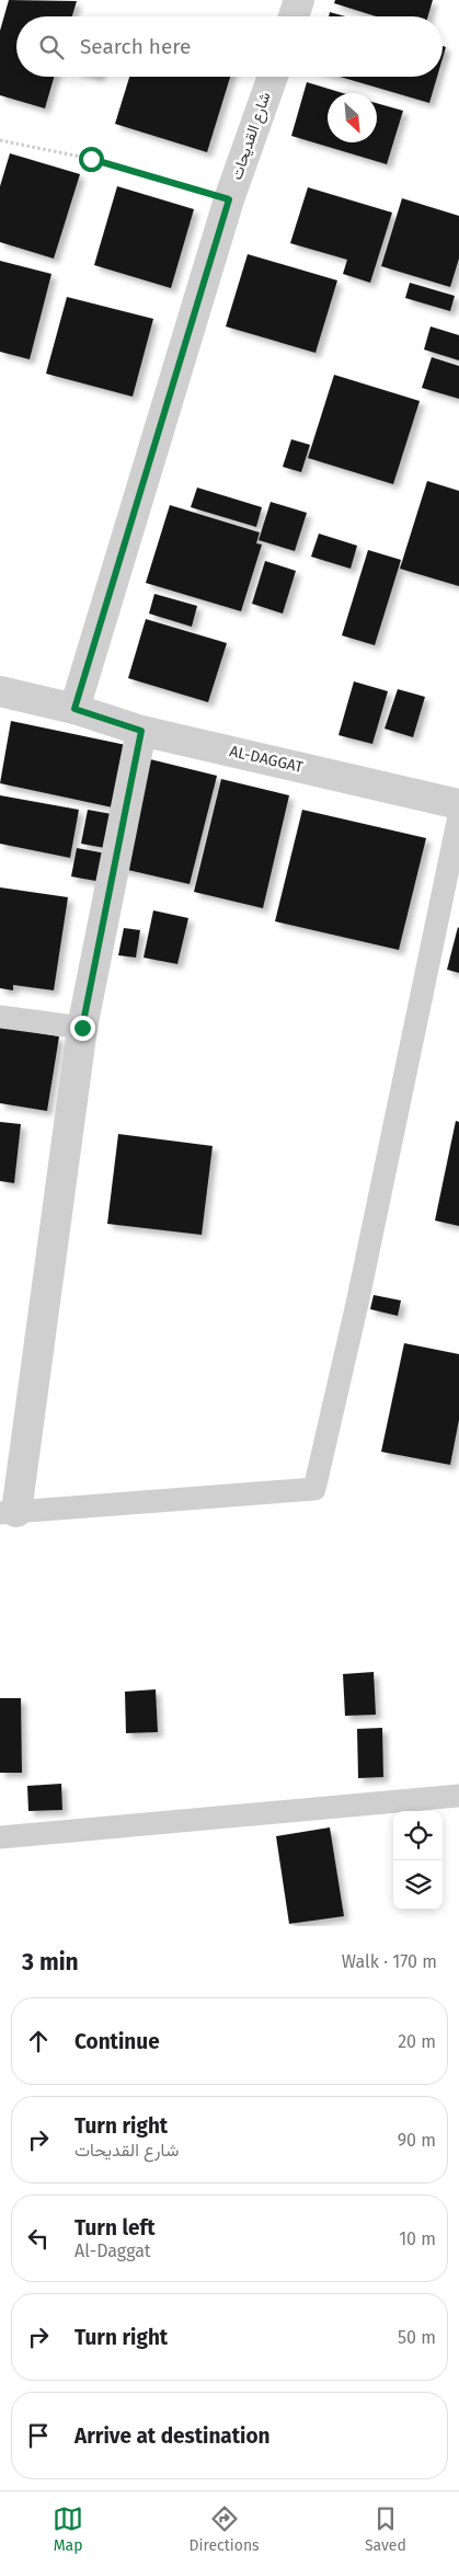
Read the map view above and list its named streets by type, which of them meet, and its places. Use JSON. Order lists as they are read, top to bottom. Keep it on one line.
{"streets":{"street":["شارع القديحات","AL-DAGGAT"]},"crossings":[["شارع القديحات","AL-DAGGAT"]],"north":"bottom right","page":{"search":"Search here","heading":["3 min","Walk · 170 m"],"list":[["Continue","20 m"],["Turn right","شارع القديحات","90 m"],["Turn left","Al-Daggat","10 m"],["Turn right","50 m"],"Arrive at destination"],"nav":["Map","Directions","Saved"]}}
